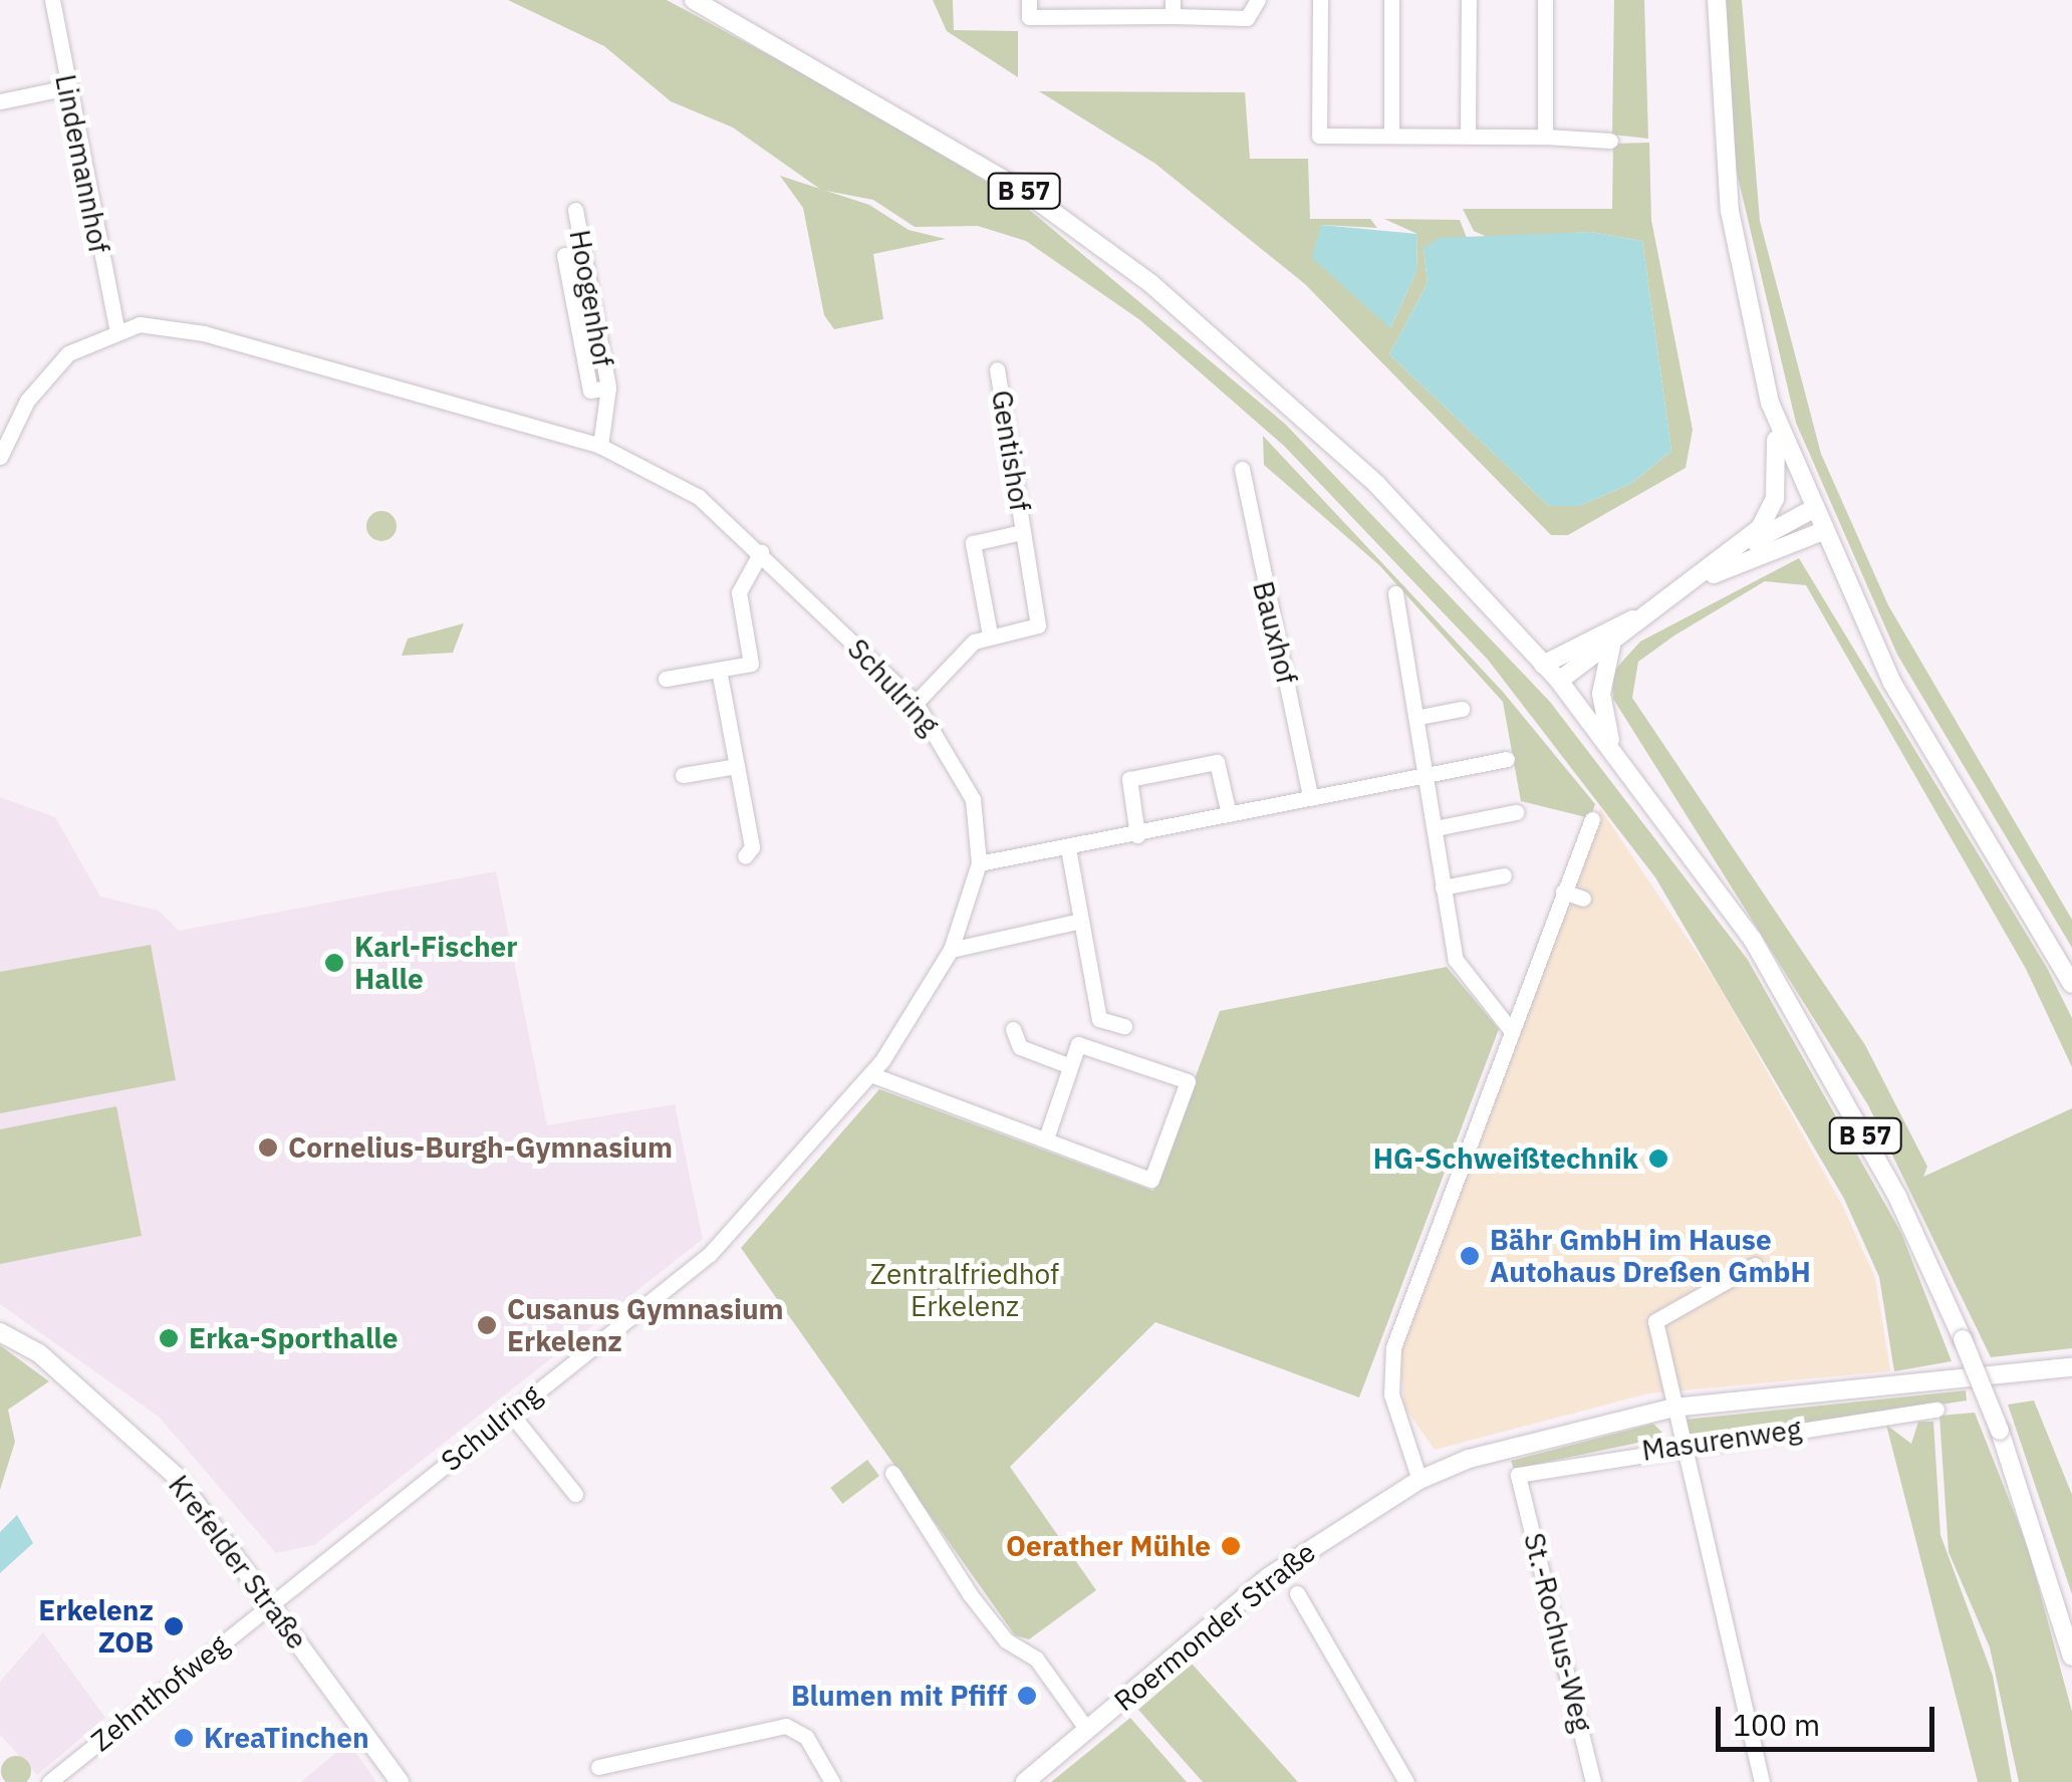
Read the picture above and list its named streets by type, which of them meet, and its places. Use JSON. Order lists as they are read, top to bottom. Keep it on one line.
{"streets":{"main road":["B 57","Krefelder Straße","Roermonder Straße"],"street":["Lindemannhof","Hoogenhof","Gentishof","Bauxhof","Schulring","Masurenweg","St.-Rochus-Weg","Zehnthofweg"]},"crossings":[["Lindemannhof","Schulring"],["Hoogenhof","Schulring"],["Schulring","Krefelder Straße"],["Schulring","Zehnthofweg"],["Masurenweg","St.-Rochus-Weg"],["Krefelder Straße","Zehnthofweg"]],"parks":["Zentralfriedhof Erkelenz"],"places":["Karl-Fischer Halle","Cornelius-Burgh-Gymnasium","HG-Schweißtechnik","Bähr GmbH im Hause Autohaus Dreßen GmbH","Cusanus Gymnasium Erkelenz","Erka-Sporthalle","Oerather Mühle","Erkelenz ZOB","Blumen mit Pfiff","KreaTinchen"],"scale_bar":"100 m"}
